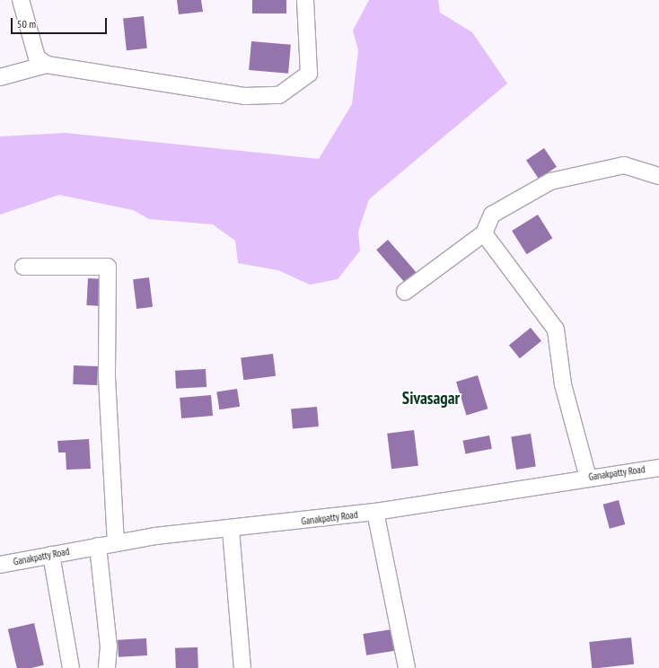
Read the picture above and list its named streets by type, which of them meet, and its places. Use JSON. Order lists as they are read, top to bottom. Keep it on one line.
{"streets":{"street":["Ganakpatty Road"]},"districts":["Sivasagar"],"scale_bar":"50 m"}
